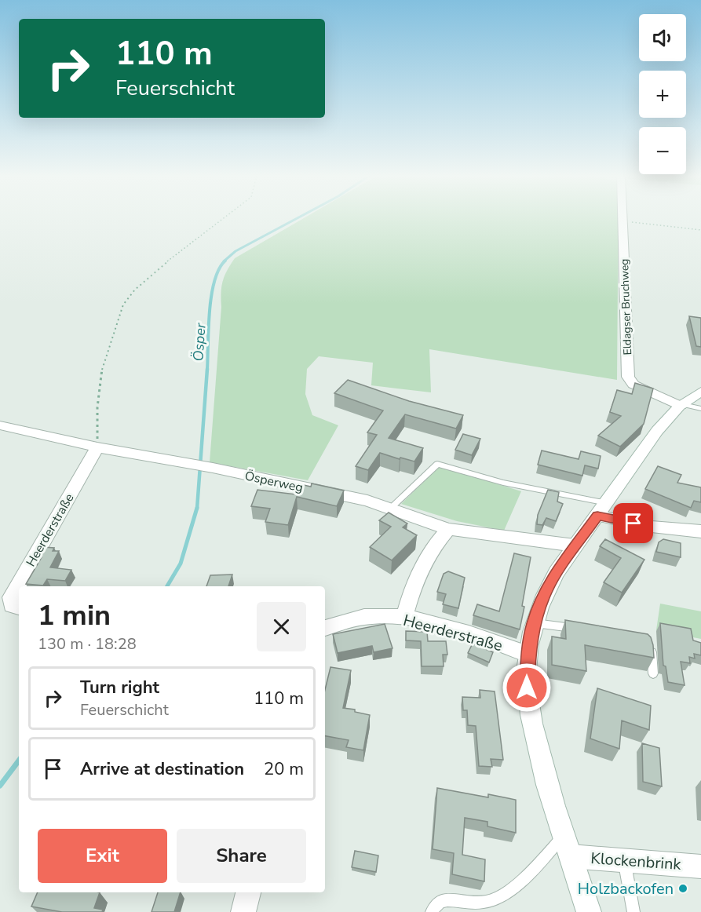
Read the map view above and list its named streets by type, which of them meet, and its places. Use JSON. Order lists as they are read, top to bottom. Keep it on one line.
{"streets":{"street":["Eldagser Bruchweg","Ösperweg","Heerderstraße","Klockenbrink"]},"crossings":[["Ösperweg","Heerderstraße"]],"water":["Ösper"],"places":["Holzbackofen"],"page":{"map_buttons":["+","−"],"turn":["110 m","Feuerschicht"],"heading":["1 min","130 m · 18:28"],"list":[{"name":"Turn right","note":"Feuerschicht","value":"110 m"},{"name":"Arrive at destination","value":"20 m"}],"buttons":["Exit","Share"]}}
